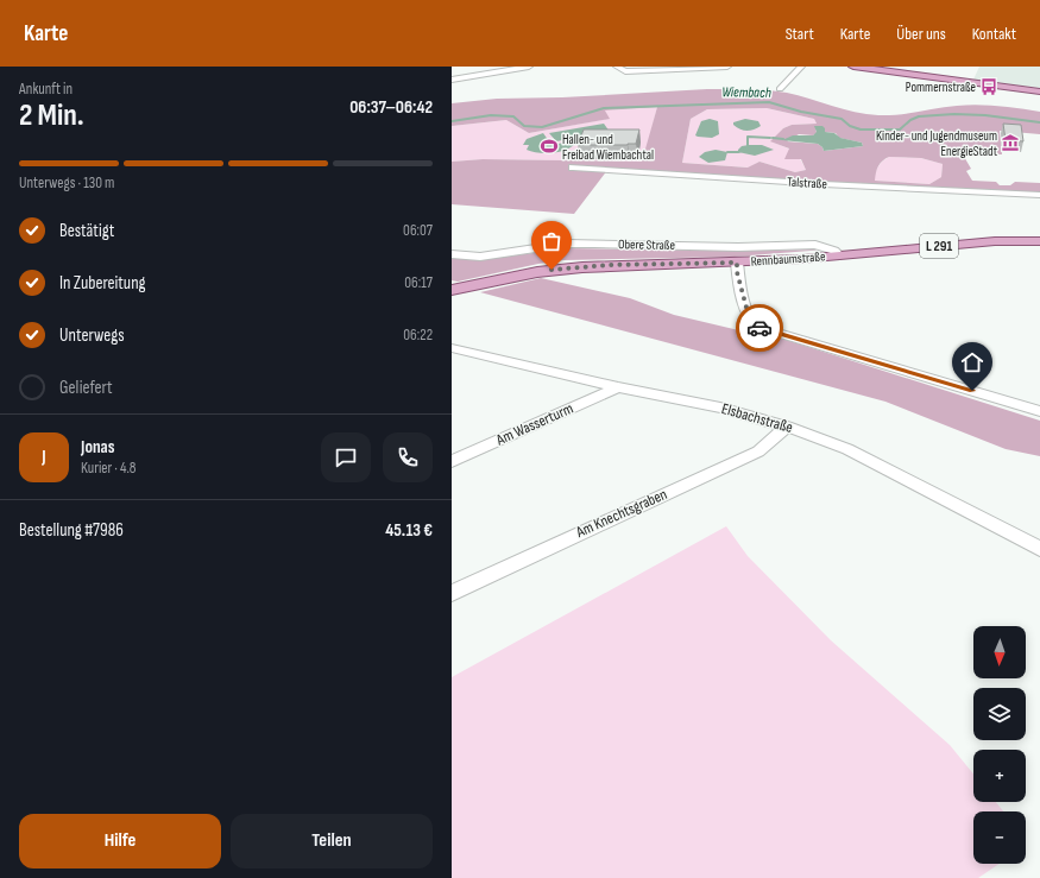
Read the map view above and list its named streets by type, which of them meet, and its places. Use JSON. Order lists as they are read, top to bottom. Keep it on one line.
{"streets":{"main road":["L 291","Rennbaumstraße"],"street":["Talstraße","Obere Straße","Elsbachstraße","Am Wasserturm","Am Knechtsgraben"]},"crossings":[["Obere Straße","Rennbaumstraße"],["Elsbachstraße","Am Wasserturm"],["Elsbachstraße","Am Knechtsgraben"]],"water":["Wiembach"],"places":{"bus stop":["Pommernstraße"],"museum":["Kinder- und Jugendmuseum EnergieStadt"],"sports":["Hallen- und Freibad Wiembachtal"]},"north":"bottom","page":{"header":"Karte","nav":["Start","Karte","Über uns","Kontakt"],"heading":["2 Min.","Ankunft in","06:37–06:42"],"panel":["Jonas","Kurier · 4.8","Bestellung #7986","45.13 €"],"bar":"Unterwegs · 130 m","list":[["Bestätigt","06:07"],["In Zubereitung","06:17"],["Unterwegs","06:22"],"Geliefert"],"round":"J","map_buttons":["+","−"],"buttons":["Hilfe","Teilen"]}}
